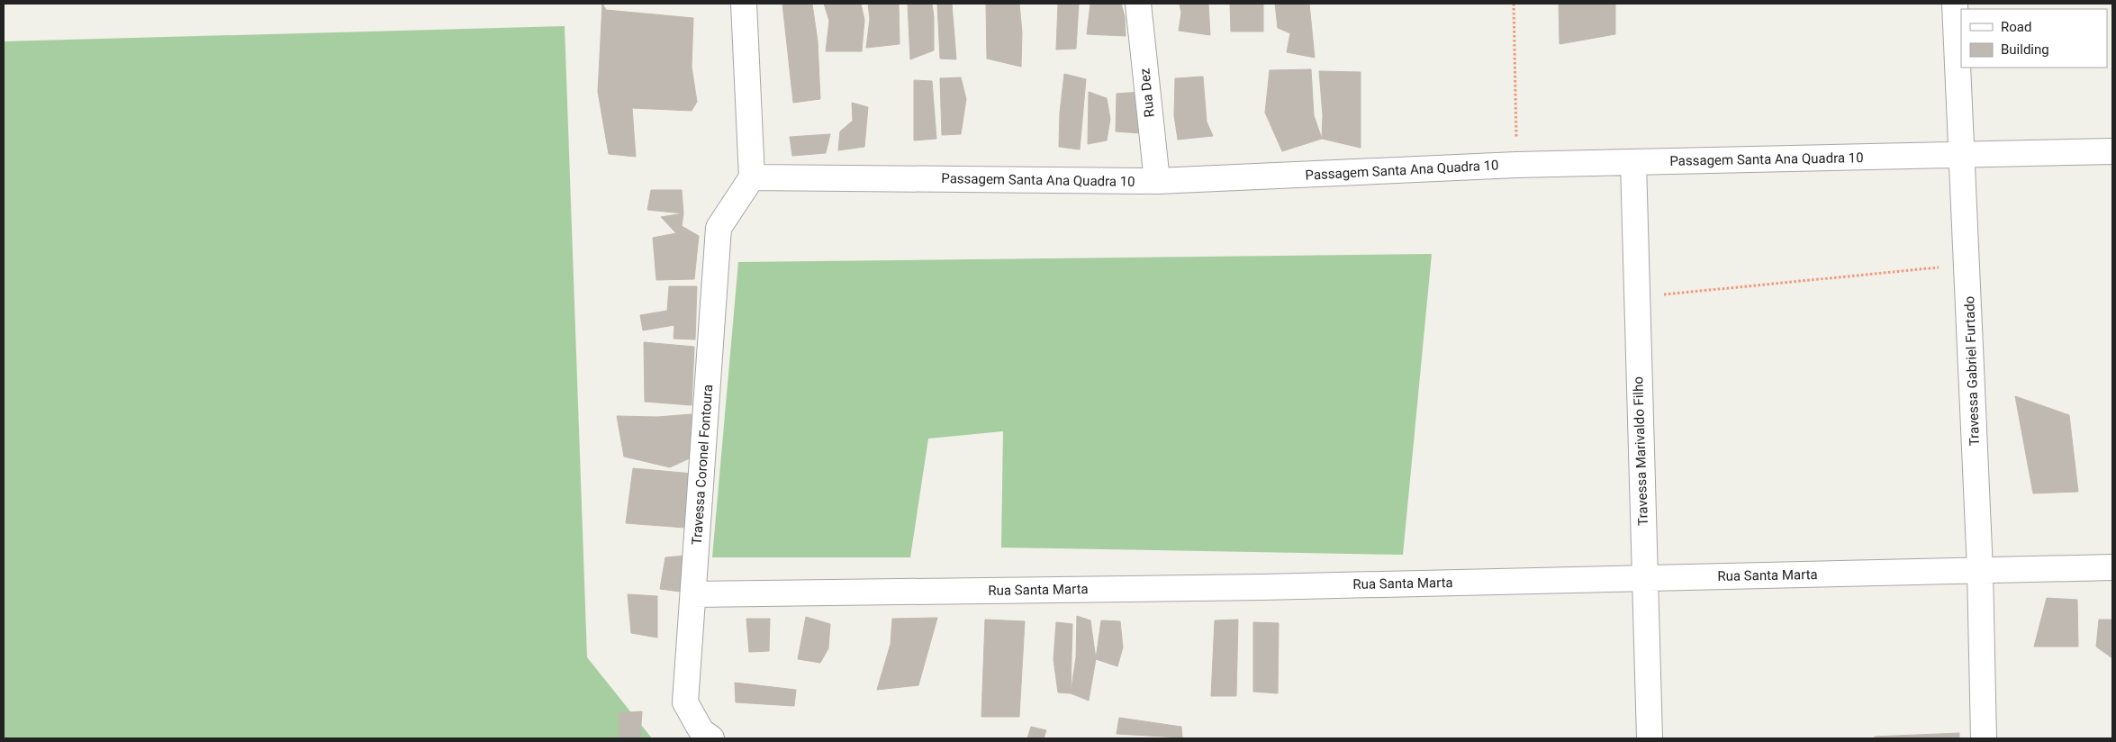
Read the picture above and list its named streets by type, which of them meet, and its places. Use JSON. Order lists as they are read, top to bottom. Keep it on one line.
{"streets":{"street":["Rua Dez","Passagem Santa Ana Quadra 10","Travessa Gabriel Furtado","Travessa Marivaldo Filho","Travessa Coronel Fontoura","Rua Santa Marta"]},"crossings":[["Rua Dez","Passagem Santa Ana Quadra 10"],["Passagem Santa Ana Quadra 10","Travessa Gabriel Furtado"],["Passagem Santa Ana Quadra 10","Travessa Marivaldo Filho"],["Passagem Santa Ana Quadra 10","Travessa Coronel Fontoura"],["Travessa Gabriel Furtado","Rua Santa Marta"],["Travessa Marivaldo Filho","Rua Santa Marta"],["Travessa Coronel Fontoura","Rua Santa Marta"]],"legend":["Road","Building"]}
